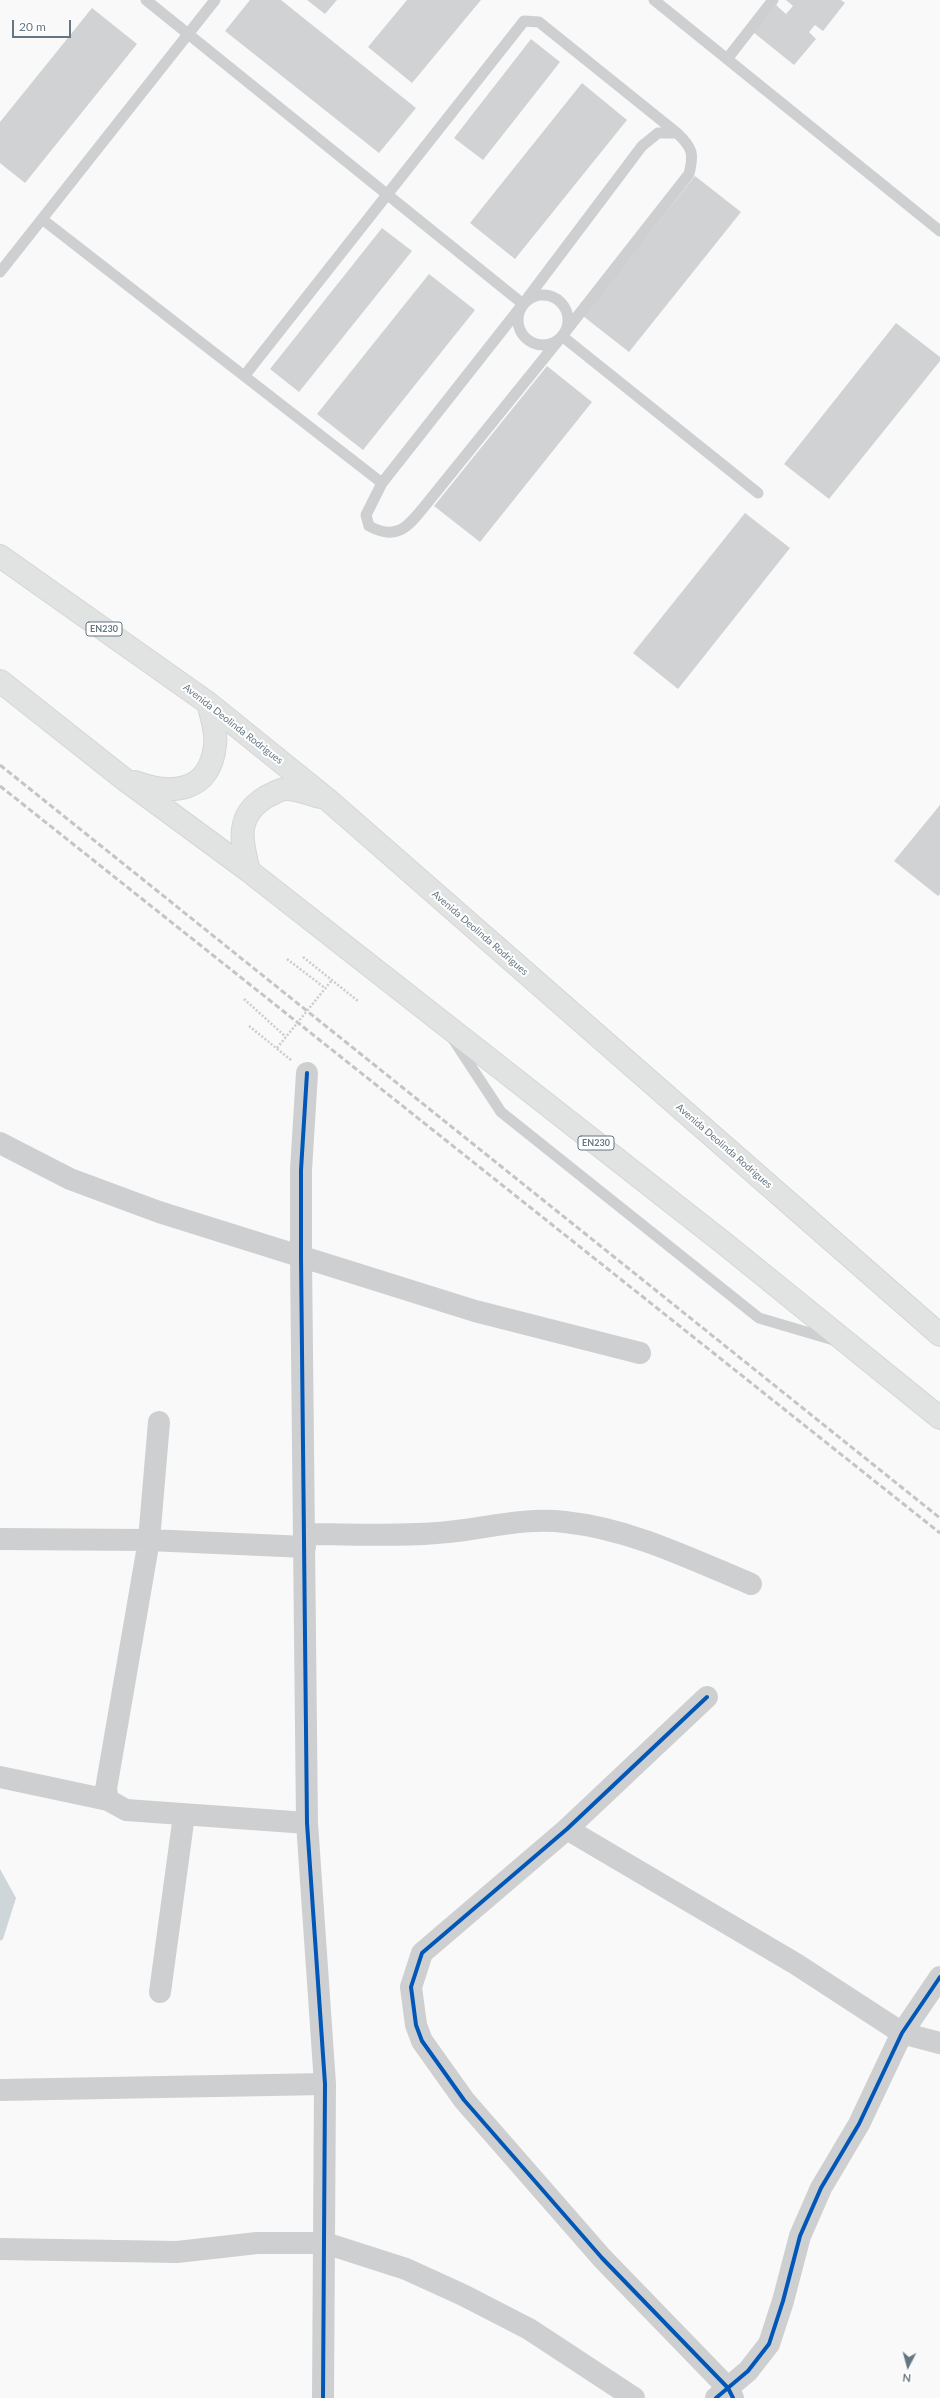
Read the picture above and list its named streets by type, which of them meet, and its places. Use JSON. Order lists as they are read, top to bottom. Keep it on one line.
{"streets":{"highway":["EN230","Avenida Deolinda Rodrigues"]},"scale_bar":"20 m","north":"bottom"}
